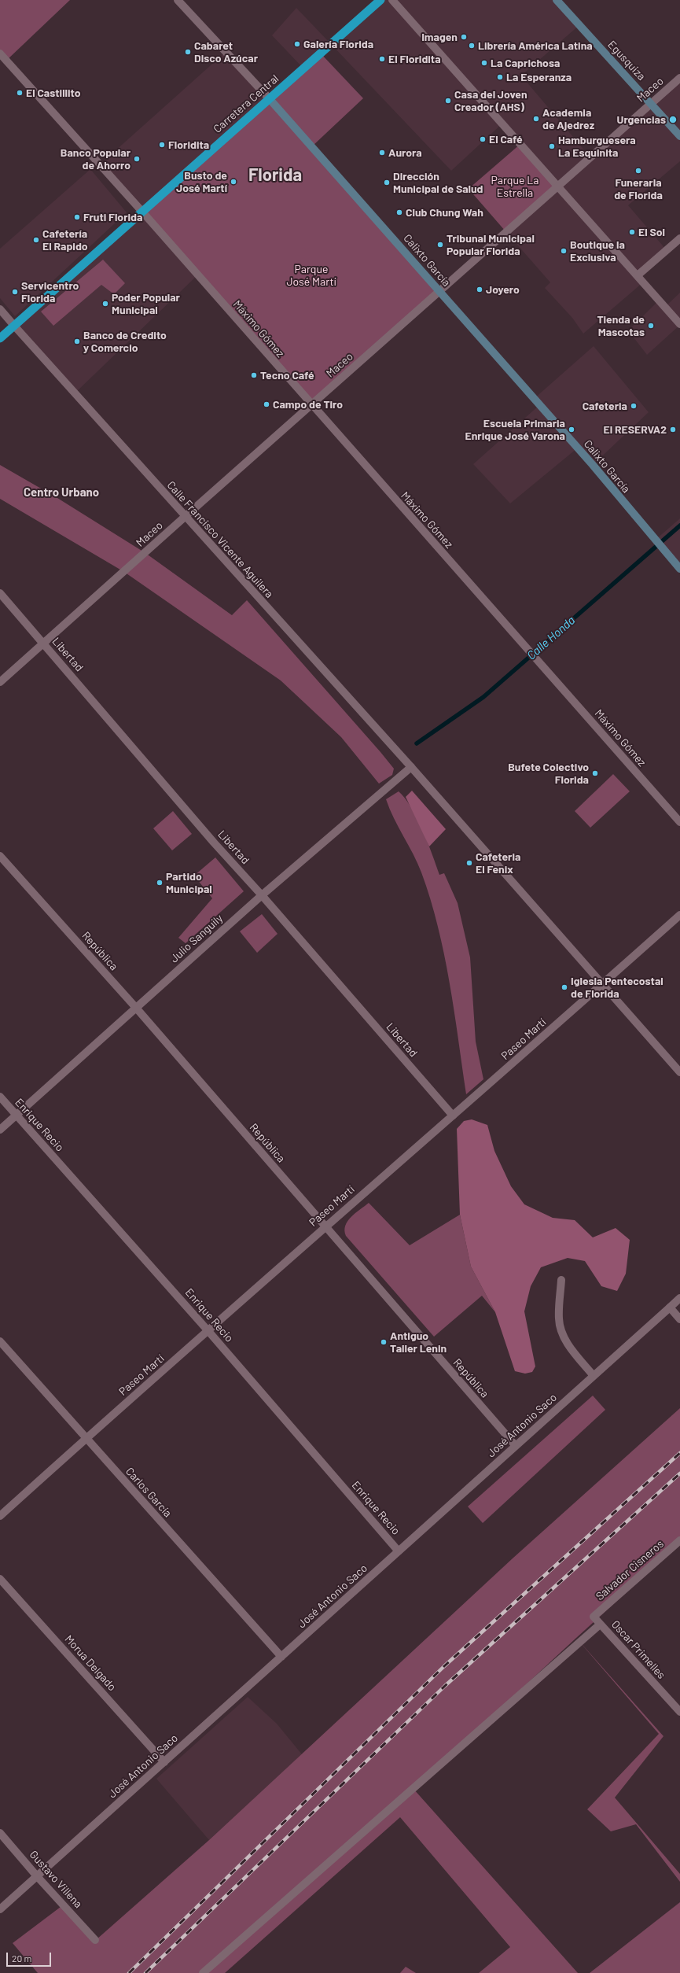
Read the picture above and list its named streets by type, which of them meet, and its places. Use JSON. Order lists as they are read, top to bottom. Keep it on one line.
{"streets":{"highway":["Carretera Central"],"main road":["Egusquiza","Calixto García"],"street":["Maceo","Máximo Gómez","Calle Francisco Vicente Aguilera","Libertad","Julio Sanguily","República","Paseo Martí","Enrique Recio","José Antonio Saco","Carlos García","Salvador Cisneros","Oscar Primelles","Morua Delgado","Gustavo Villena"]},"crossings":[["Egusquiza","Maceo"],["Maceo","Calixto García"],["Maceo","Máximo Gómez"],["Maceo","Calle Francisco Vicente Aguilera"],["Maceo","Libertad"],["Carretera Central","Calixto García"],["Carretera Central","Máximo Gómez"],["Carretera Central","Calle Francisco Vicente Aguilera"],["Calle Francisco Vicente Aguilera","Julio Sanguily"],["Calle Francisco Vicente Aguilera","Paseo Martí"],["Libertad","Julio Sanguily"],["Libertad","Paseo Martí"],["Julio Sanguily","República"],["Julio Sanguily","Enrique Recio"],["República","Paseo Martí"],["República","José Antonio Saco"],["Paseo Martí","Enrique Recio"],["Paseo Martí","Carlos García"],["Enrique Recio","José Antonio Saco"],["José Antonio Saco","Carlos García"],["José Antonio Saco","Morua Delgado"],["José Antonio Saco","Gustavo Villena"],["Salvador Cisneros","Oscar Primelles"]],"districts":["Florida","Centro Urbano"],"water":["Calle Honda"],"parks":["Parque La Estrella","Parque José Martí"],"places":["Imagen","Galería Florida","Librería América Latina","Cabaret Disco Azúcar","El Floridita","La Caprichosa","La Esperanza","El Castillito","Casa del Joven Creador (AHS)","Academia de Ajedrez","Urgencias","El Café","Floridita","Hamburguesera La Esquinita","Aurora","Banco Popular de Ahorro","Funeraria de Florida","Busto de José Martí","Dirección Municipal de Salud","Club Chung Wah","Fruti Florida","El Sol","Cafetería El Rapido","Tribunal Municipal Popular Florida","Boutique la Exclusiva","Joyero","Servicentro Florida","Poder Popular Municipal","Tienda de Mascotas","Banco de Credito y Comercio","Tecno Café","Campo de Tiro","Cafeteria","Escuela Primaria Enrique José Varona","El RESERVA2","Bufete Colectivo Florida","Cafeteria El Fenix","Partido Municipal","Iglesia Pentecostal de Florida","Antiguo Taller Lenin"],"scale_bar":"20 m"}
